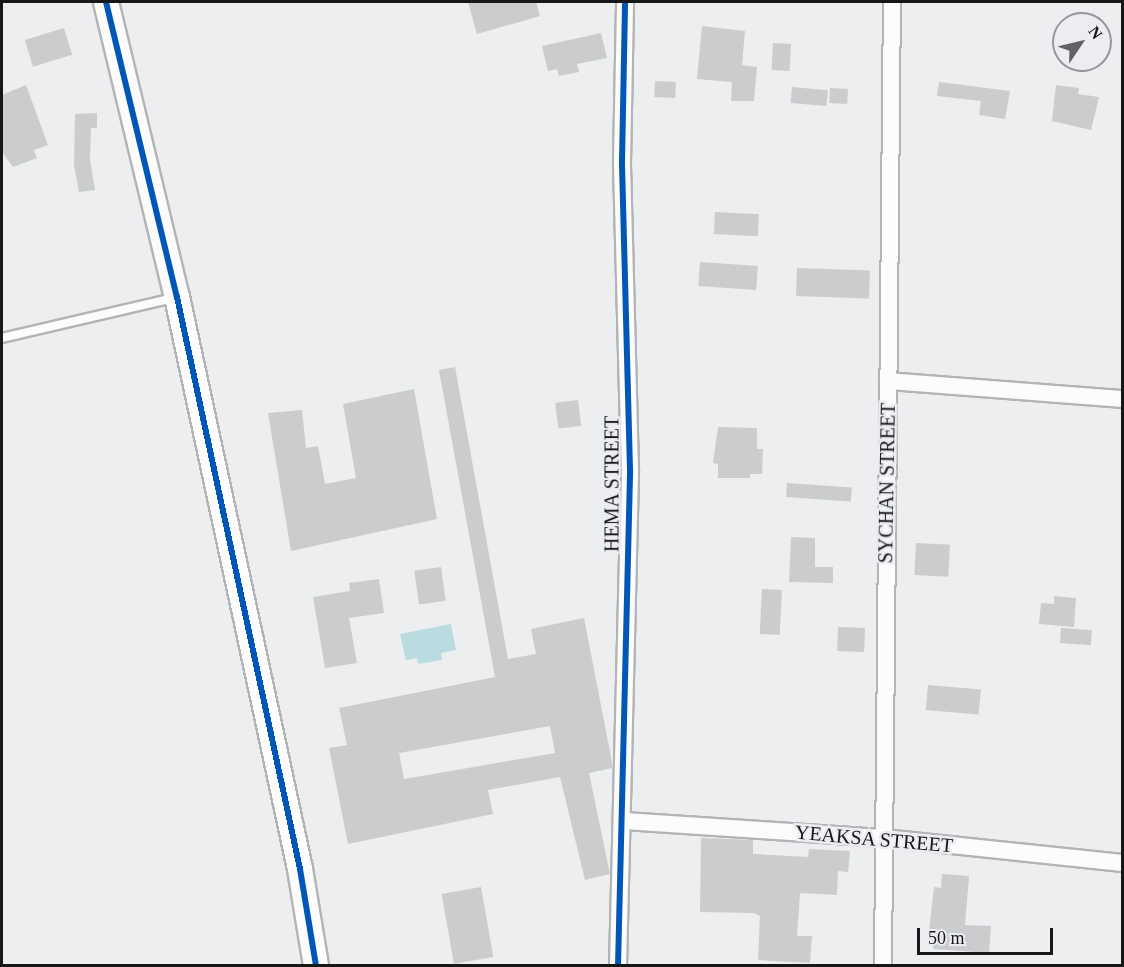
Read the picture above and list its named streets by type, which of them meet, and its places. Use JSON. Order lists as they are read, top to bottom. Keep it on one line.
{"streets":{"street":["SYCHAN STREET","HEMA STREET","YEAKSA STREET"]},"crossings":[["SYCHAN STREET","YEAKSA STREET"],["HEMA STREET","YEAKSA STREET"]],"scale_bar":"50 m","north":"top right"}
